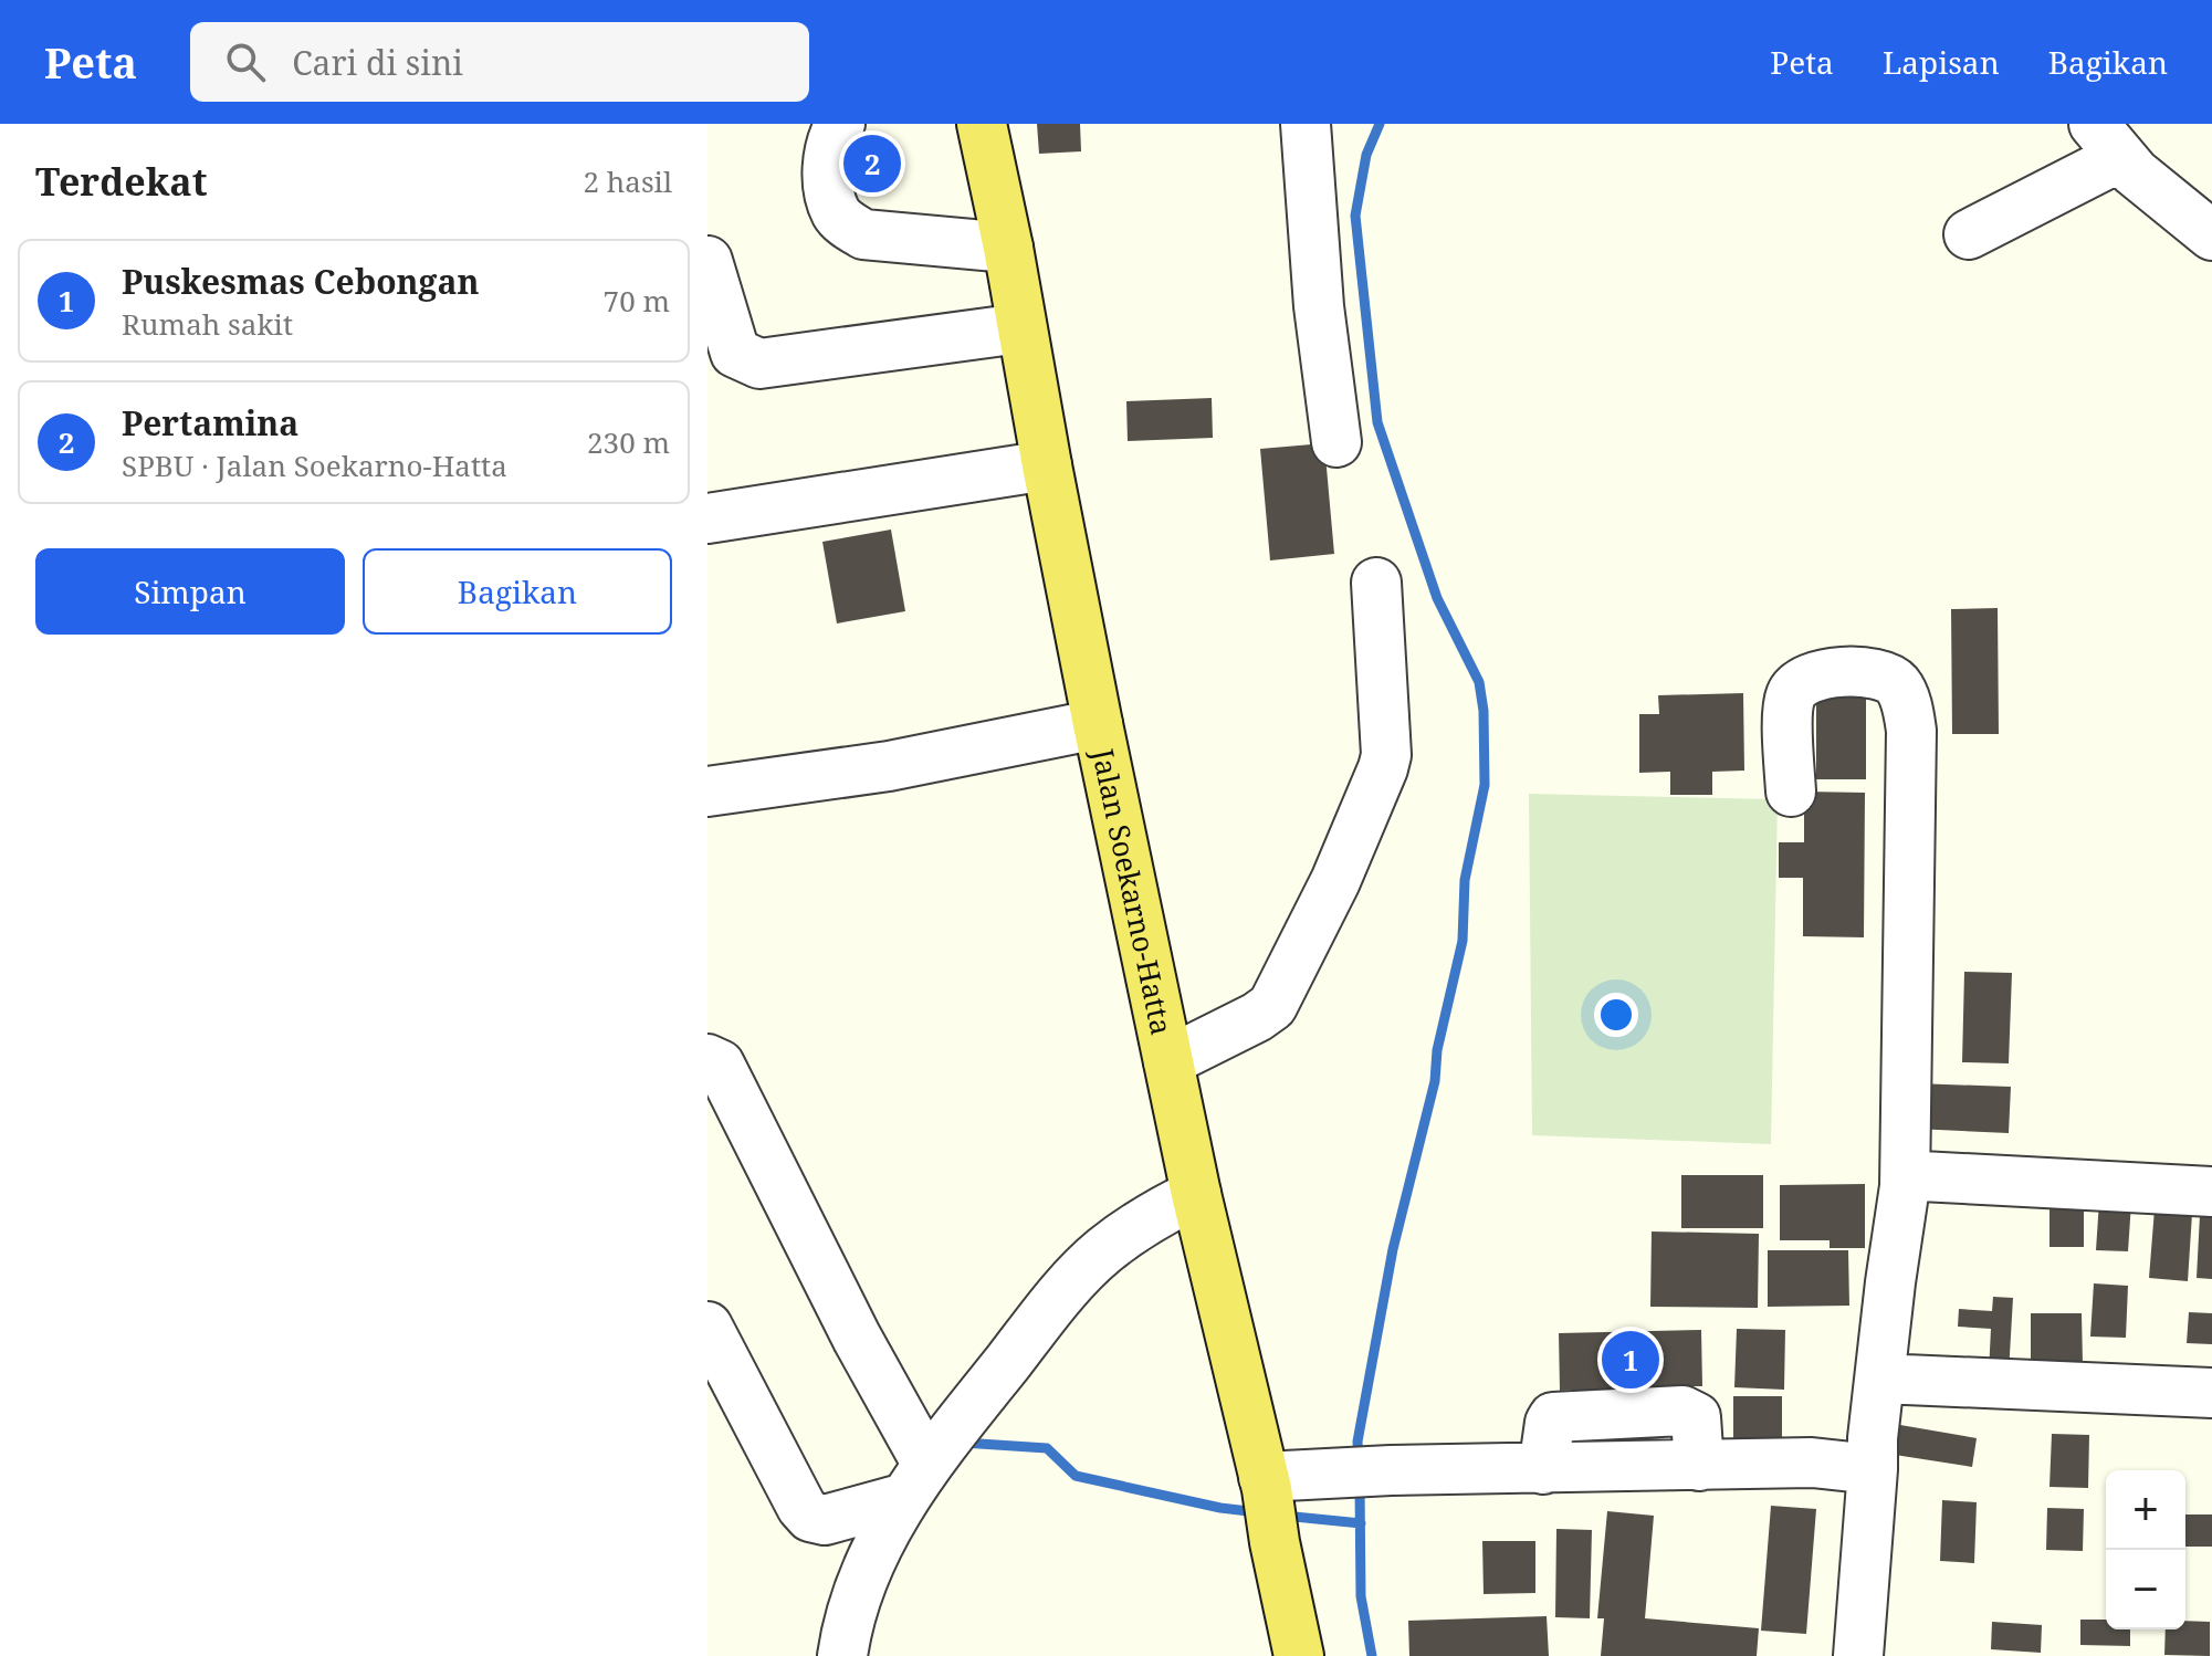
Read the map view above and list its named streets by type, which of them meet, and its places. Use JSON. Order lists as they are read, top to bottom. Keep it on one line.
{"streets":{"main road":["Jalan Soekarno-Hatta"]},"page":{"header":"Peta","search":"Cari di sini","nav":["Peta","Lapisan","Bagikan"],"heading":["Terdekat","2 hasil"],"pins":["2","1"],"list":[{"mark":"1","name":"Puskesmas Cebongan","note":"Rumah sakit","value":"70 m"},{"mark":"2","name":"Pertamina","note":"SPBU · Jalan Soekarno-Hatta","value":"230 m"}],"buttons":["Simpan","Bagikan"],"map_buttons":["+","−"]}}
